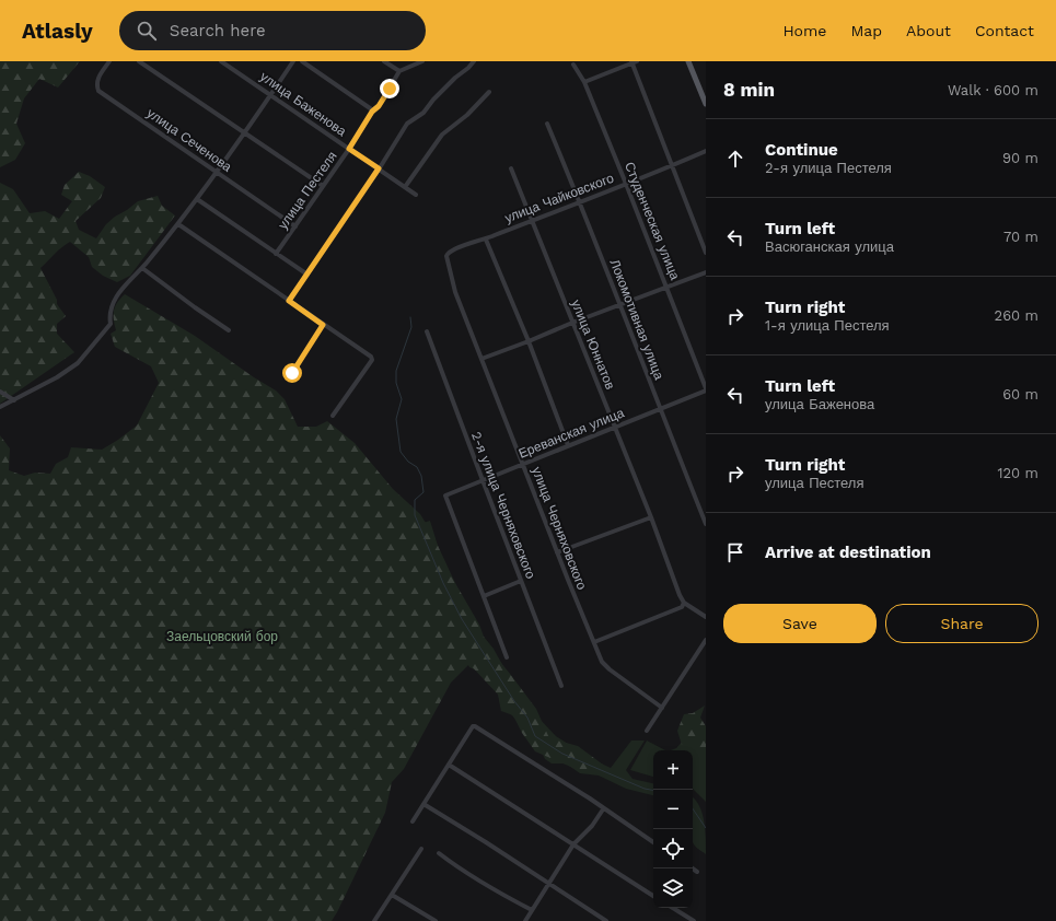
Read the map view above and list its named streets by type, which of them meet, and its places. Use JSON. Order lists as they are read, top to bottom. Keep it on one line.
{"streets":{"street":["улица Баженова","улица Сеченова","улица Пестеля","улица Чайковского","Студенческая улица","Локомотивная улица","улица Юннатов","Ереванская улица","2-я улица Черняховского","улица Черняховского"]},"crossings":[["улица Баженова","улица Пестеля"],["улица Сеченова","улица Пестеля"],["улица Чайковского","Студенческая улица"],["улица Чайковского","Локомотивная улица"],["улица Чайковского","улица Юннатов"],["улица Чайковского","улица Черняховского"],["Студенческая улица","Ереванская улица"],["Локомотивная улица","Ереванская улица"],["улица Юннатов","Ереванская улица"],["Ереванская улица","2-я улица Черняховского"],["Ереванская улица","улица Черняховского"]],"parks":["Заельцовский бор"],"page":{"header":"Atlasly","search":"Search here","nav":["Home","Map","About","Contact"],"heading":["8 min","Walk · 600 m"],"list":[["Continue","2-я улица Пестеля","90 m"],["Turn left","Васюганская улица","70 m"],["Turn right","1-я улица Пестеля","260 m"],["Turn left","улица Баженова","60 m"],["Turn right","улица Пестеля","120 m"],"Arrive at destination"],"buttons":["Save","Share"],"map_buttons":["+","−"]}}
